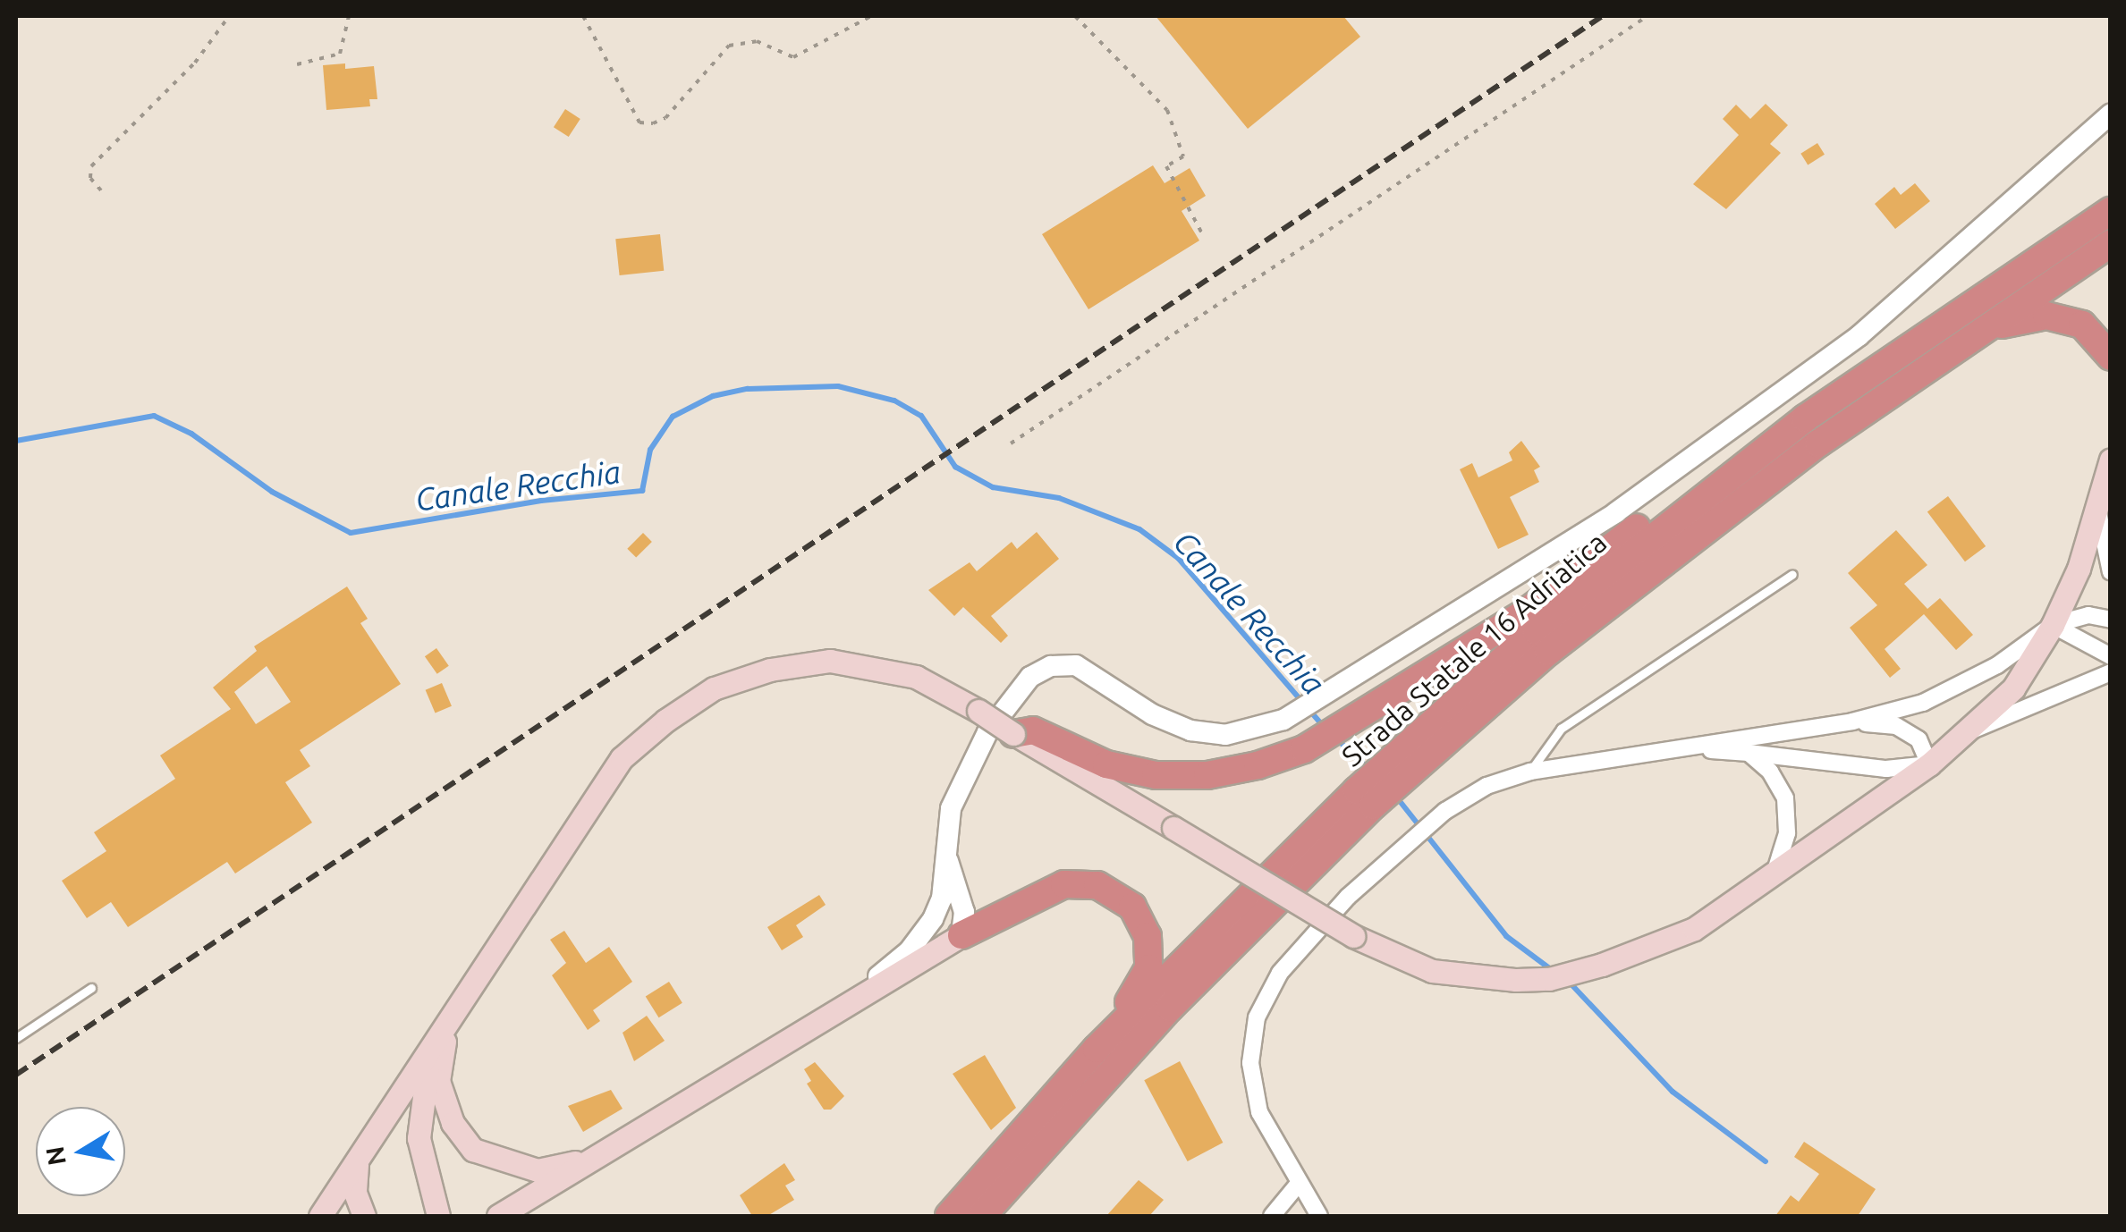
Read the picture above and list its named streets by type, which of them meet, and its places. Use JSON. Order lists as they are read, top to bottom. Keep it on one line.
{"streets":{"highway":["Strada Statale 16 Adriatica"]},"water":["Canale Recchia"],"north":"left"}
